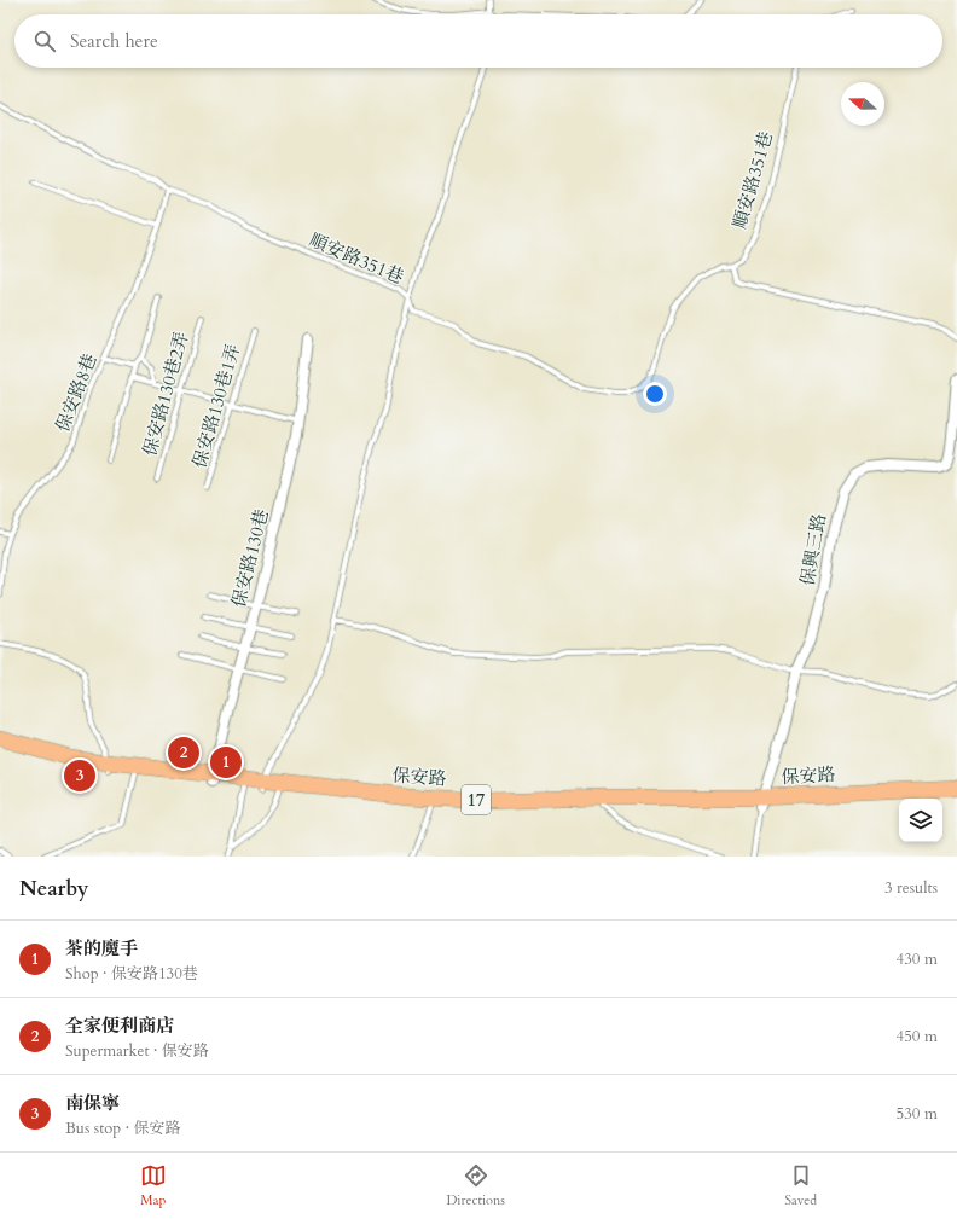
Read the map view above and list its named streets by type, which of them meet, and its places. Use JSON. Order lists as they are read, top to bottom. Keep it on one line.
{"streets":{"main road":["保安路","17"],"street":["保興三路","保安路130巷"],"lane":["順安路351巷","保安路8巷","保安路130巷2弄","保安路130巷1弄"]},"crossings":[["順安路351巷","保安路8巷"],["保興三路","保安路"],["保安路130巷","保安路"]],"north":"left","page":{"search":"Search here","pins":["2","1","3"],"heading":["Nearby","3 results"],"list":[{"mark":"1","name":"茶的魔手","note":"Shop · 保安路130巷","value":"430 m"},{"mark":"2","name":"全家便利商店","note":"Supermarket · 保安路","value":"450 m"},{"mark":"3","name":"南保寧","note":"Bus stop · 保安路","value":"530 m"}],"nav":["Map","Directions","Saved"]}}
